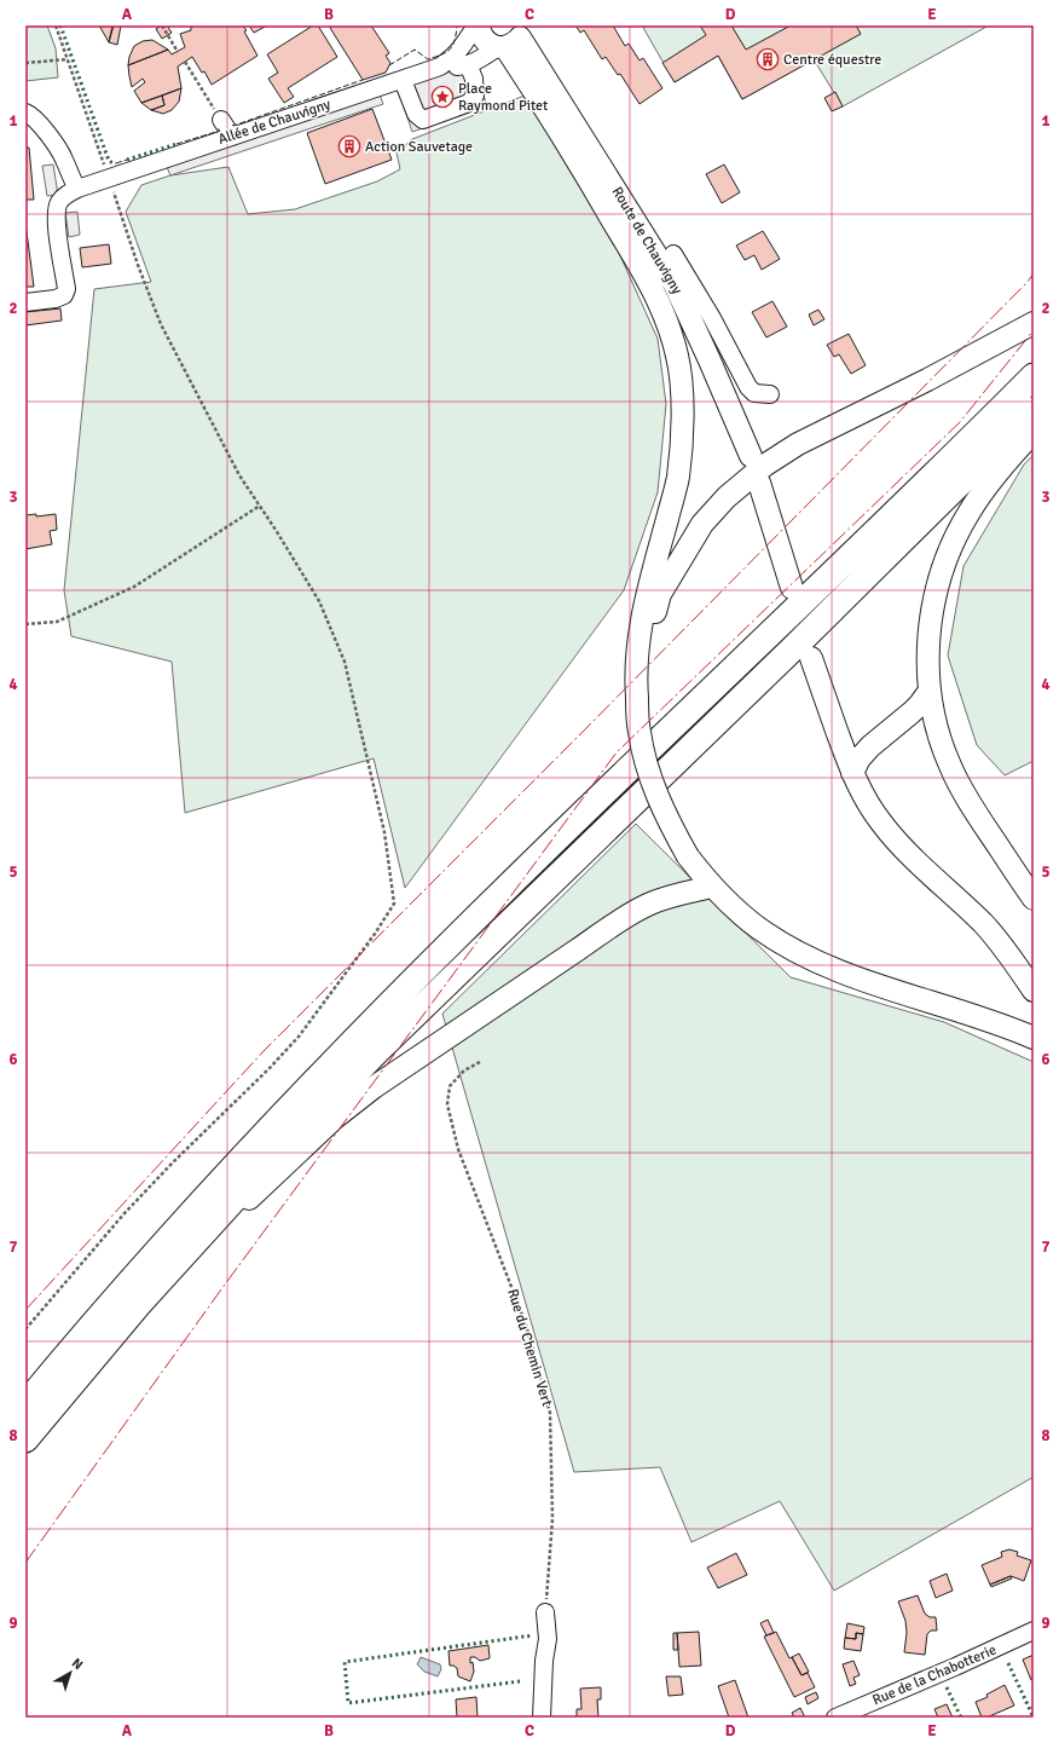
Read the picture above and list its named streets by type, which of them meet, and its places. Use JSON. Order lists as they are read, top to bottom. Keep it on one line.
{"streets":{"main road":["Route de Chauvigny"],"street":["Allée de Chauvigny","Rue de la Chabotterie"],"path":["Rue du Chemin Vert"]},"crossings":[["Allée de Chauvigny","Route de Chauvigny"]],"places":{"building":["Centre équestre","Action Sauvetage"],"place":["Place Raymond Pitet"]},"north":"top right","grid":{"columns":["A","B","C","D","E"],"rows":["1","2","3","4","5","6","7","8","9"]}}
